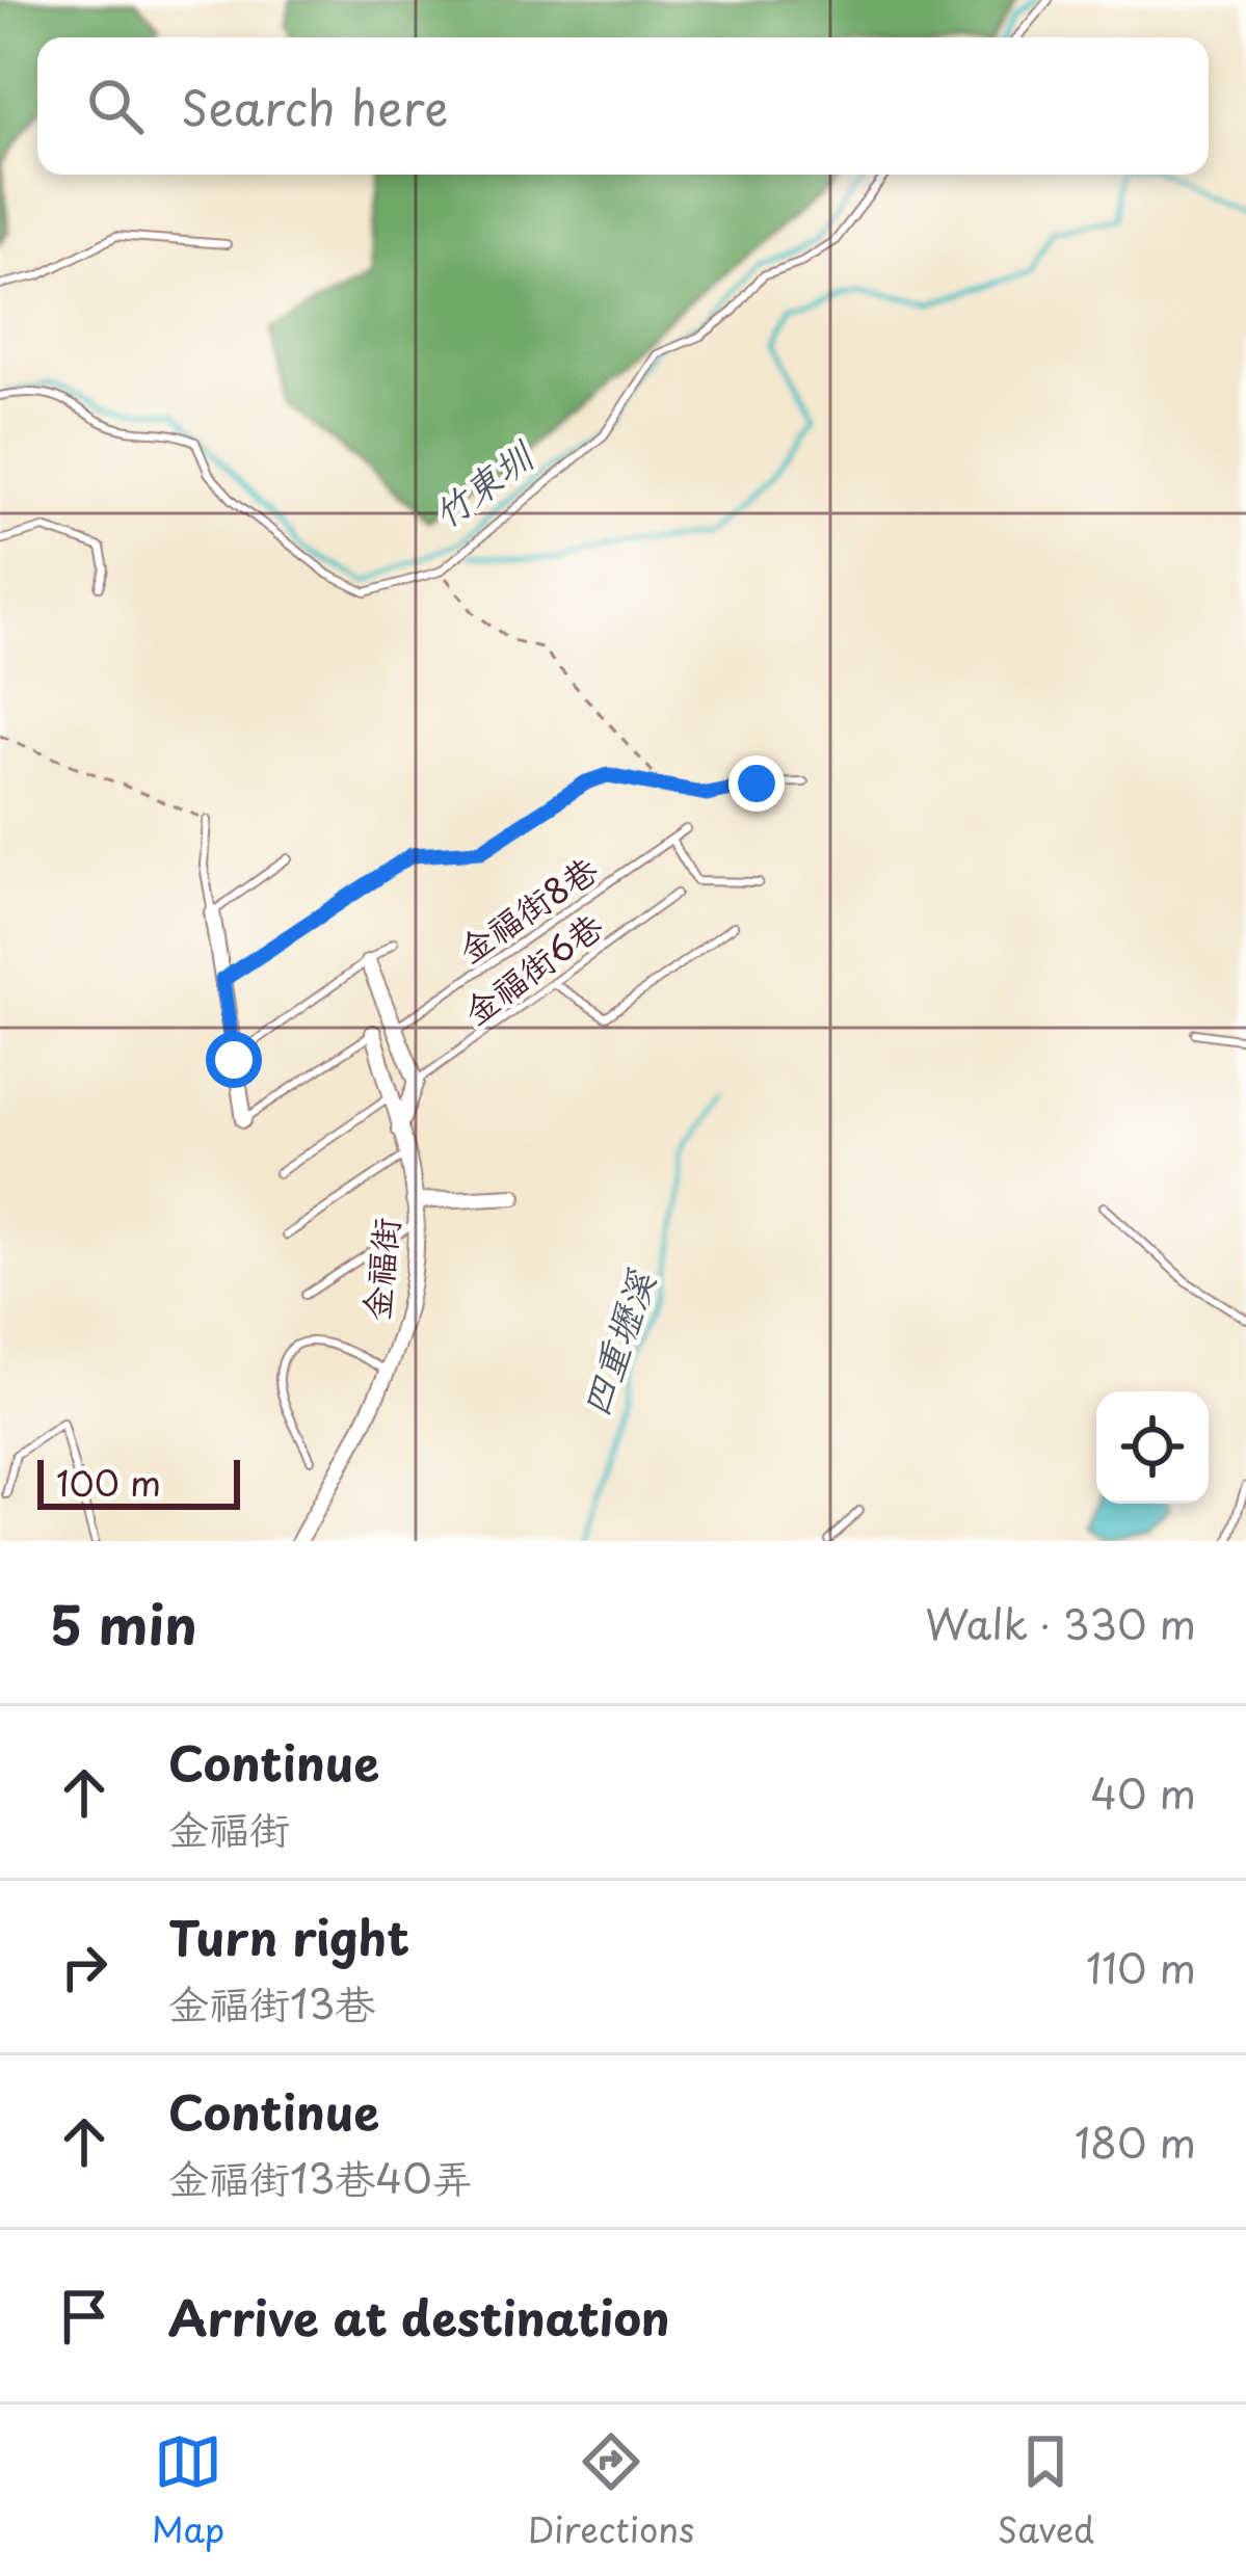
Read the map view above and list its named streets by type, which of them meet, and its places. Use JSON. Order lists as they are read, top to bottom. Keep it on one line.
{"streets":{"street":["金福街"],"lane":["金福街8巷","金福街6巷"]},"water":["竹東圳","四重壢溪"],"scale_bar":"100 m","page":{"search":"Search here","scale":"100 m","heading":["5 min","Walk · 330 m"],"list":[["Continue","金福街","40 m"],["Turn right","金福街13巷","110 m"],["Continue","金福街13巷40弄","180 m"],"Arrive at destination"],"nav":["Map","Directions","Saved"]}}
